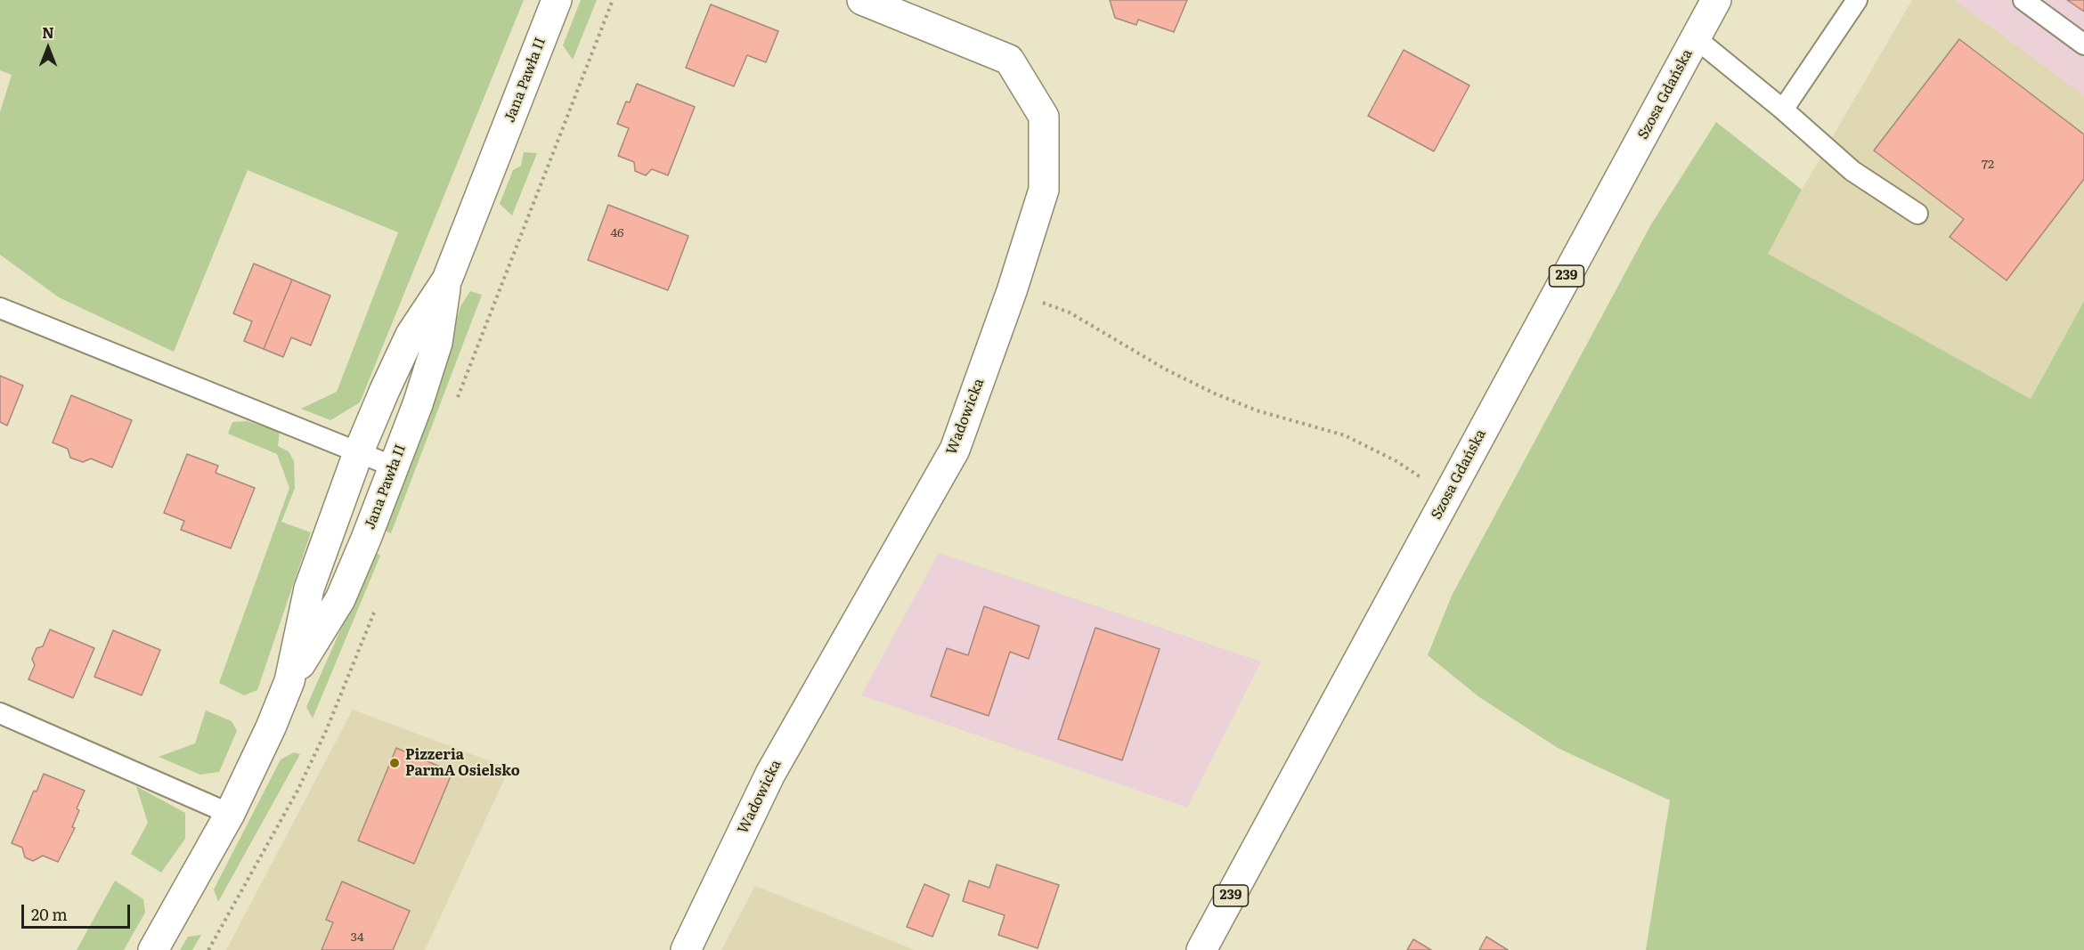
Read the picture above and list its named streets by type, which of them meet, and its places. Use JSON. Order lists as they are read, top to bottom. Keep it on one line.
{"streets":{"street":["Jana Pawła II","Szosa Gdańska","239","Wadowicka"]},"places":["Pizzeria ParmA Osielsko"],"house_numbers":["72","46","34"],"scale_bar":"20 m","north":"top"}
